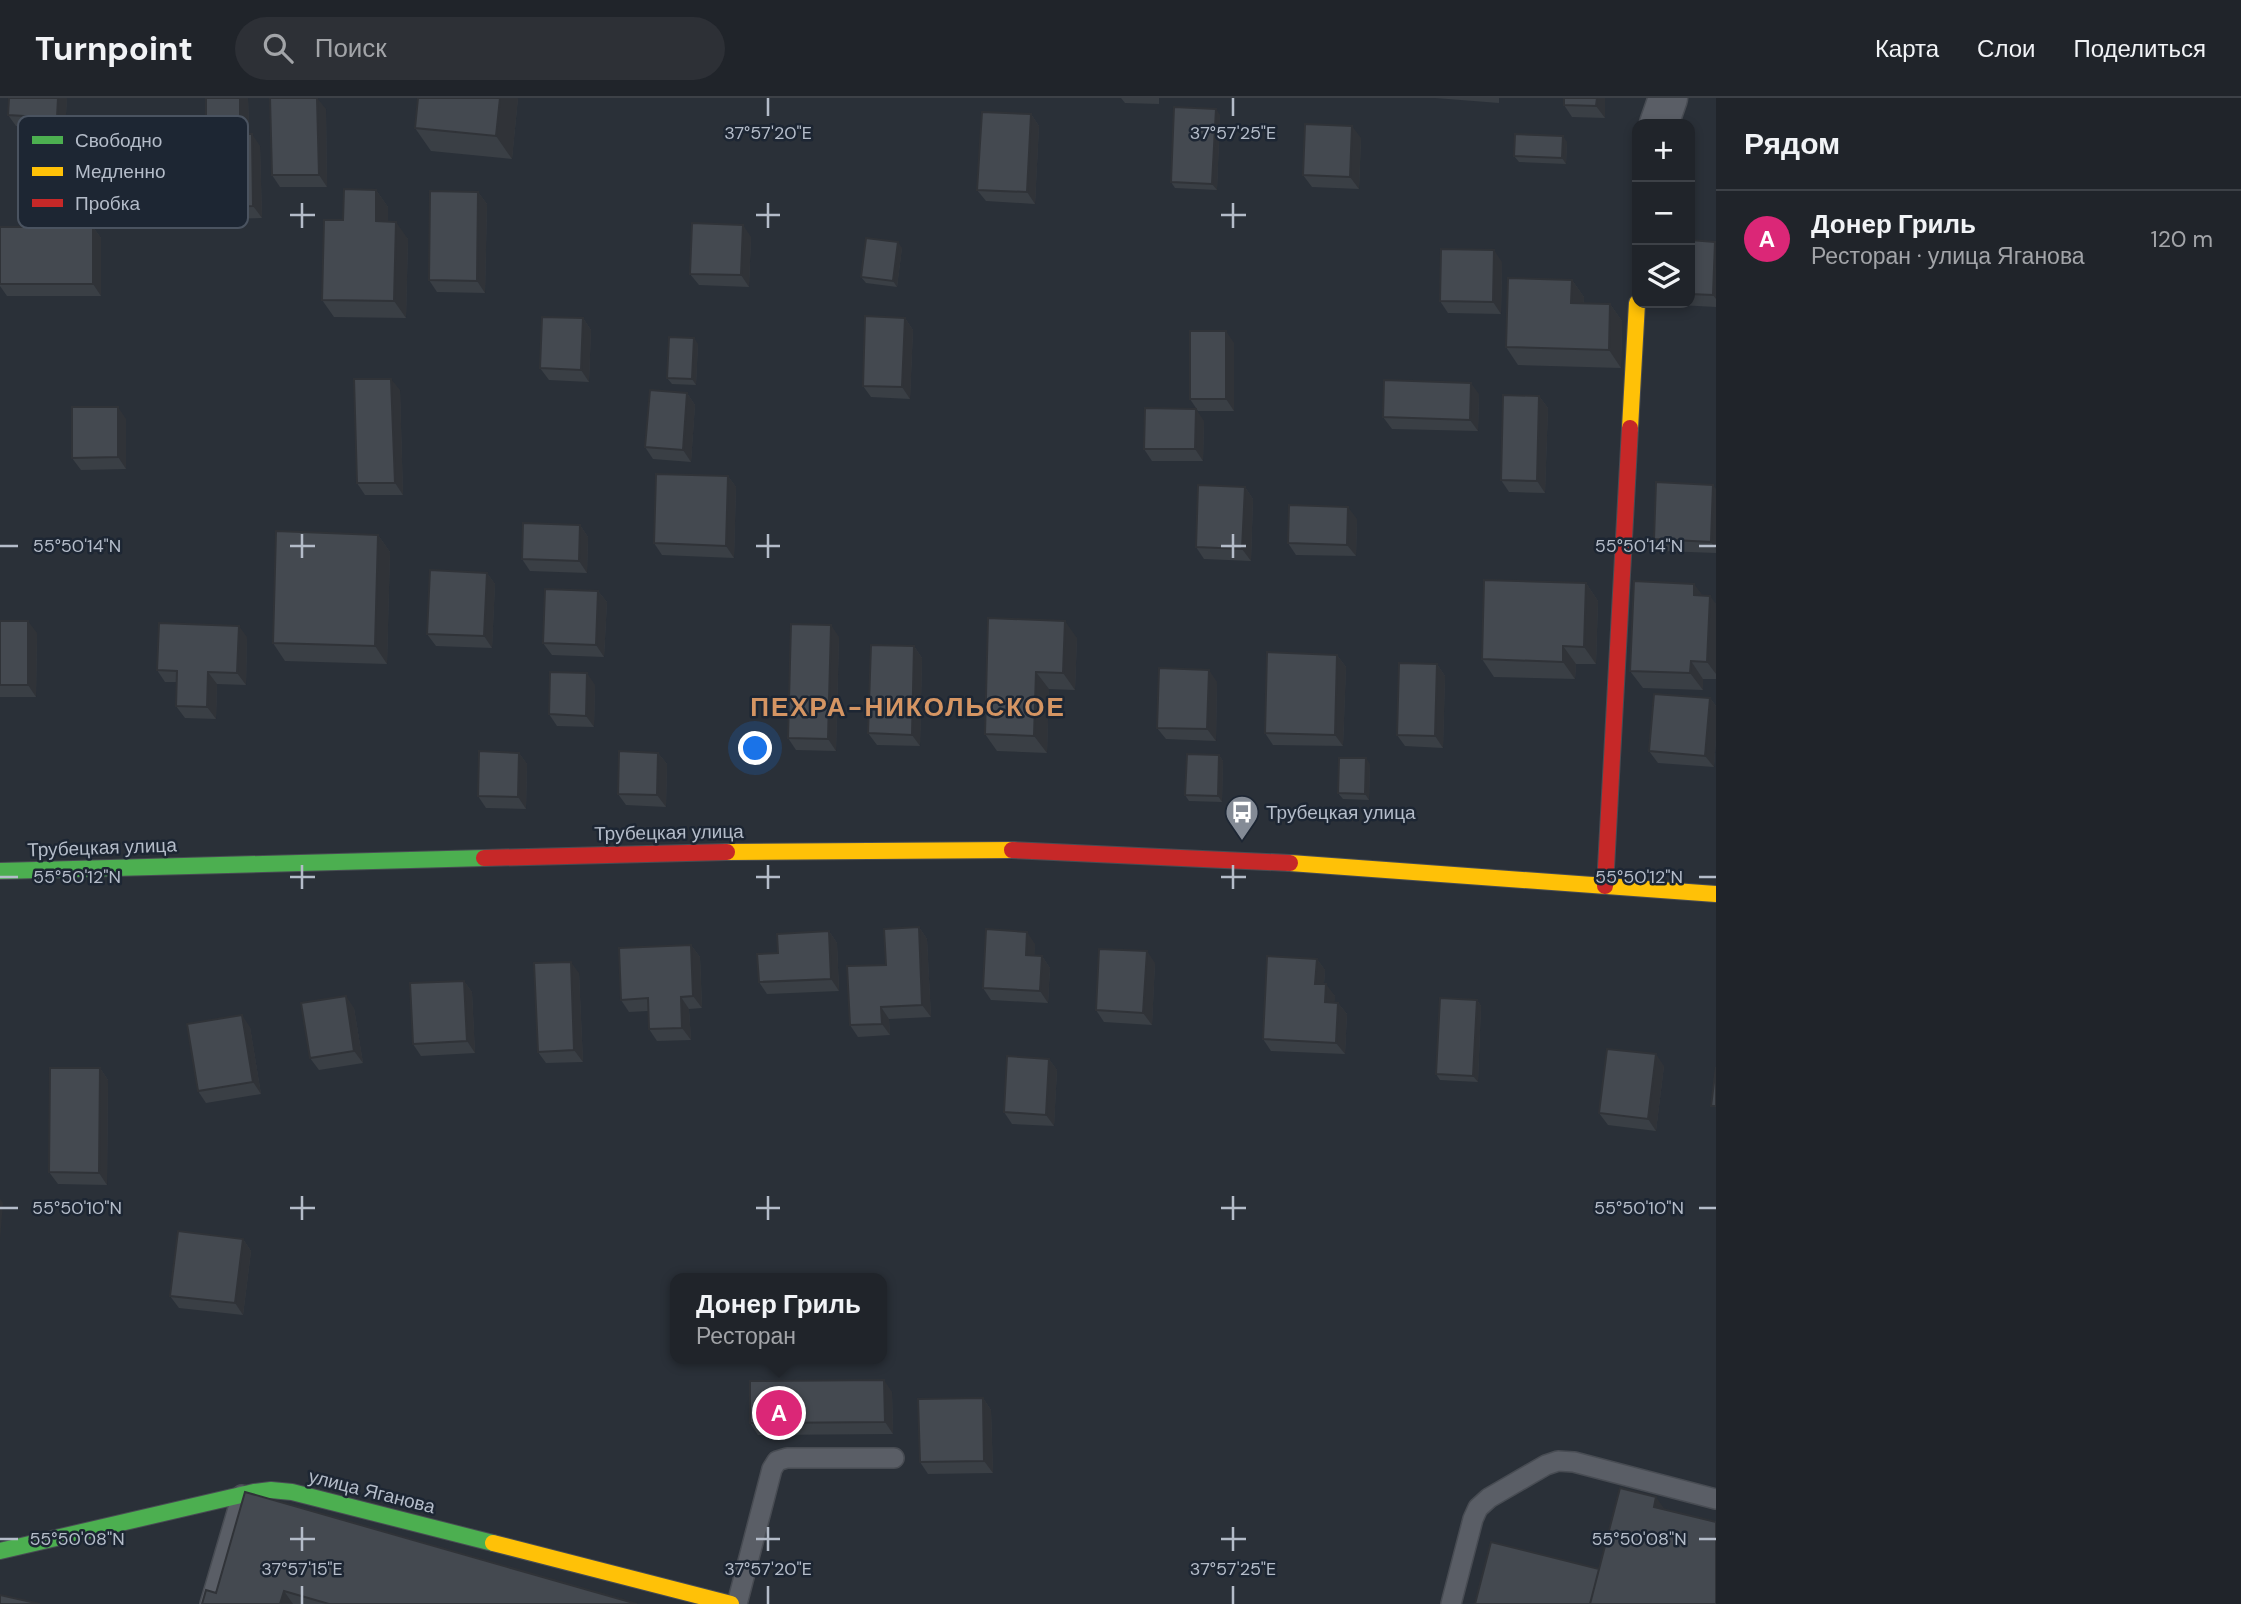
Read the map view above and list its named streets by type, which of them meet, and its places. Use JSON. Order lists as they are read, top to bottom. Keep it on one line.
{"streets":{"main road":["Трубецкая улица","улица Яганова"]},"districts":["ПЕХРА-НИКОЛЬСКОЕ"],"places":{"bus stop":["Трубецкая улица"]},"legend":["Свободно","Медленно","Пробка"],"page":{"header":"Turnpoint","search":"Поиск","nav":["Карта","Слои","Поделиться"],"heading":"Рядом","map_buttons":["+","−"],"list":[{"mark":"A","name":"Донер Гриль","note":"Ресторан · улица Яганова","value":"120 m"}],"popup":["Донер Гриль","Ресторан"],"pins":"A"},"coordinates":["37°57'20\"E","37°57'25\"E","55°50'14\"N","55°50'12\"N","55°50'10\"N","55°50'08\"N","37°57'15\"E"]}
